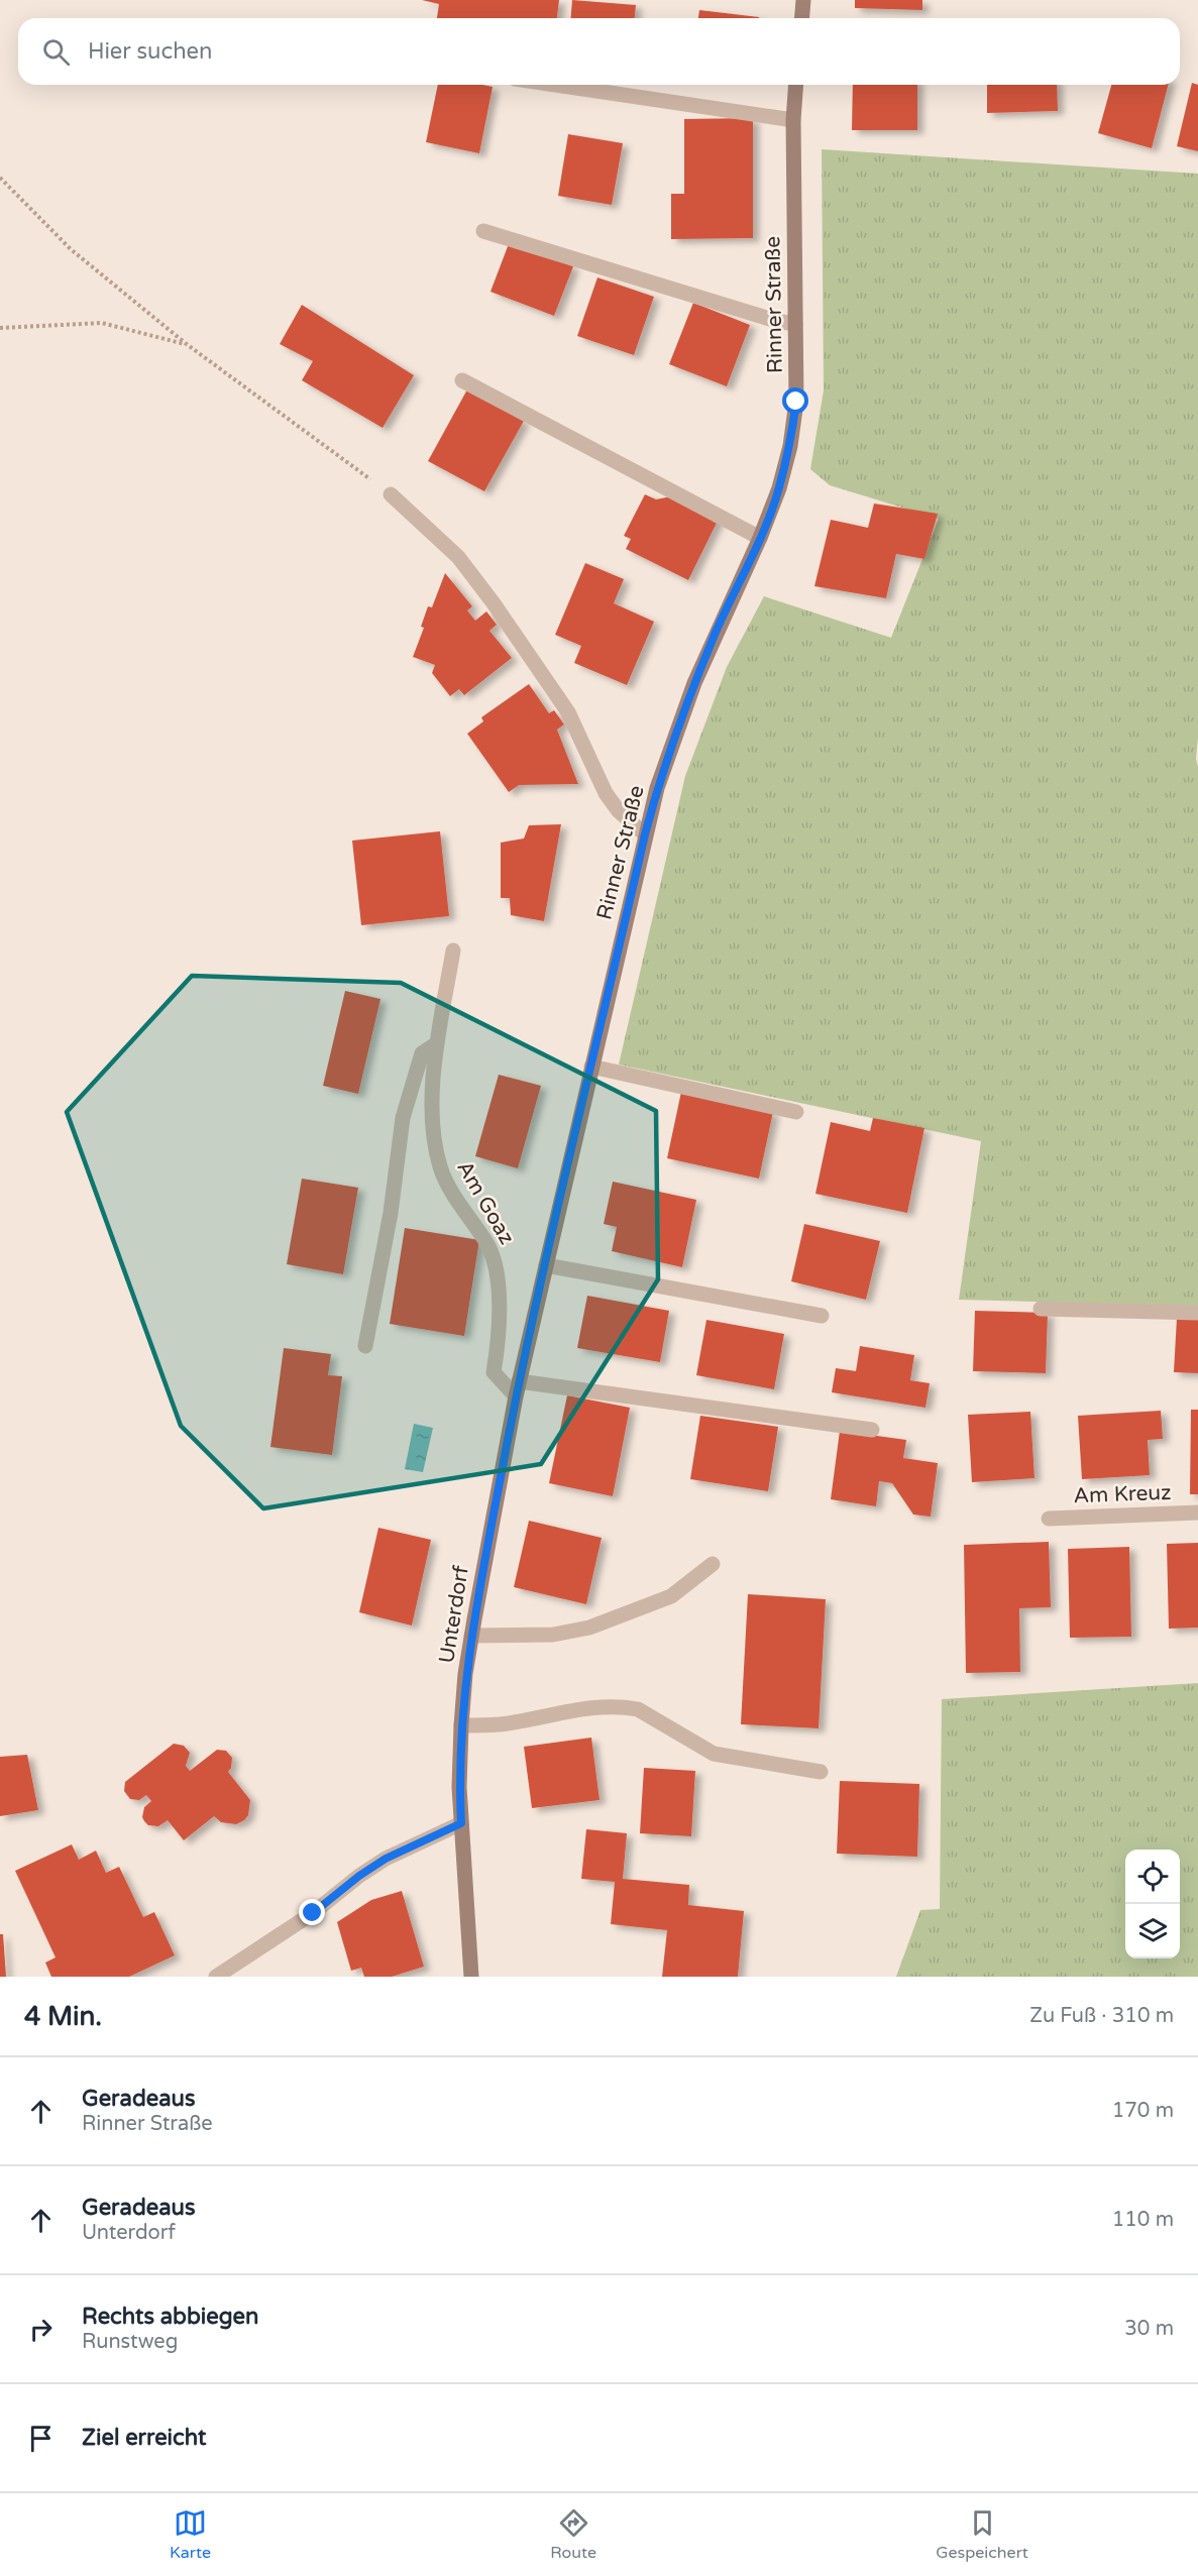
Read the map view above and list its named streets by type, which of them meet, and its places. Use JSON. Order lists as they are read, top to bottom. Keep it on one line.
{"streets":{"main road":["Rinner Straße","Unterdorf"],"street":["Am Goaz","Am Kreuz"]},"crossings":[["Rinner Straße","Unterdorf"],["Am Goaz","Unterdorf"]],"page":{"search":"Hier suchen","heading":["4 Min.","Zu Fuß · 310 m"],"list":[["Geradeaus","Rinner Straße","170 m"],["Geradeaus","Unterdorf","110 m"],["Rechts abbiegen","Runstweg","30 m"],"Ziel erreicht"],"nav":["Karte","Route","Gespeichert"]}}
